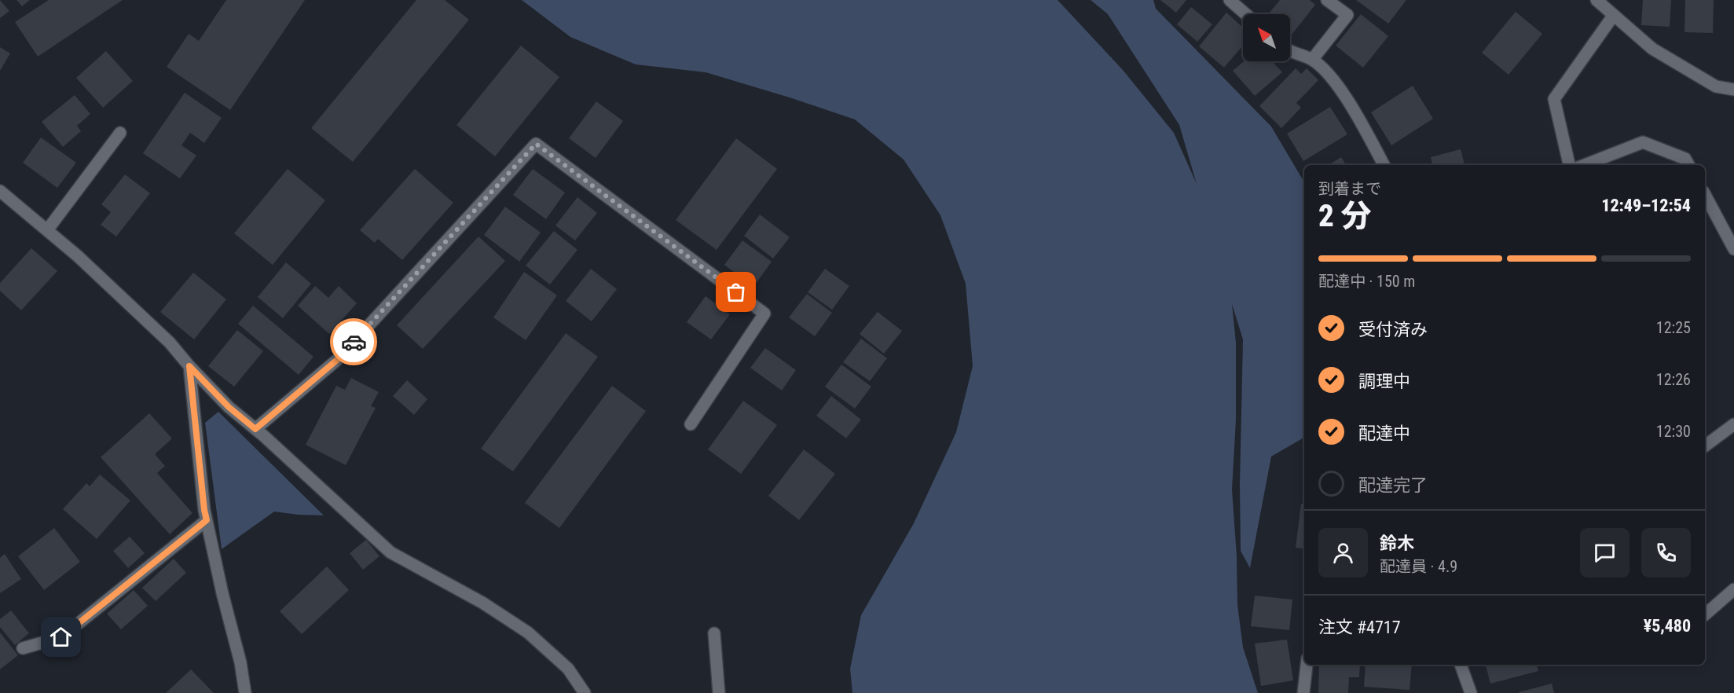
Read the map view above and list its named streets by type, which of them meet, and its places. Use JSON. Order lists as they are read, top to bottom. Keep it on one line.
{"north":"top left","page":{"heading":["2 分","到着まで","12:49–12:54"],"panel":["鈴木","配達員 · 4.9","注文 #4717","¥5,480"],"bar":"配達中 · 150 m","list":[["受付済み","12:25"],["調理中","12:26"],["配達中","12:30"],"配達完了"]}}
